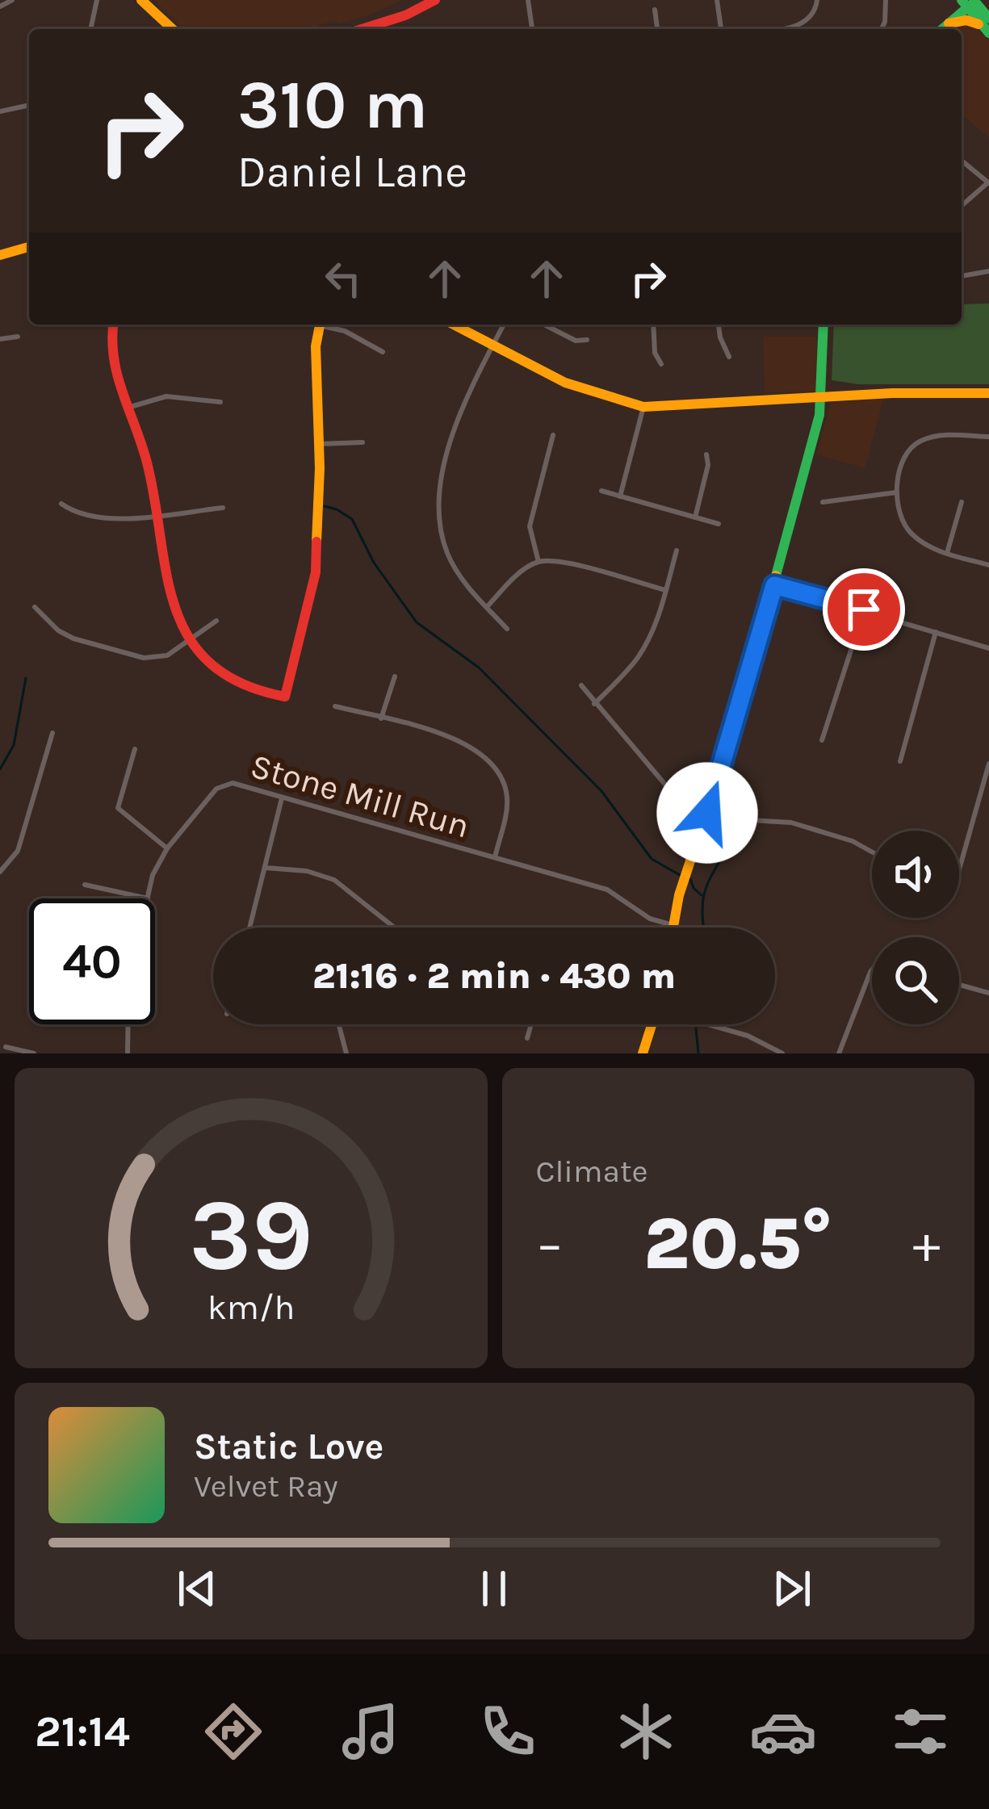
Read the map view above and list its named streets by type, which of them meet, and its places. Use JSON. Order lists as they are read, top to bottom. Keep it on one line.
{"streets":{"street":["Stone Mill Run"]},"page":{"turn":["310 m","Daniel Lane"],"limit":"40","trip":"21:16 · 2 min · 430 m","tile":"Climate","heat":["−","20.5°","+"],"song":["Static Love","Velvet Ray"],"tabs":"21:14","gauge":["39","km/h"]}}
